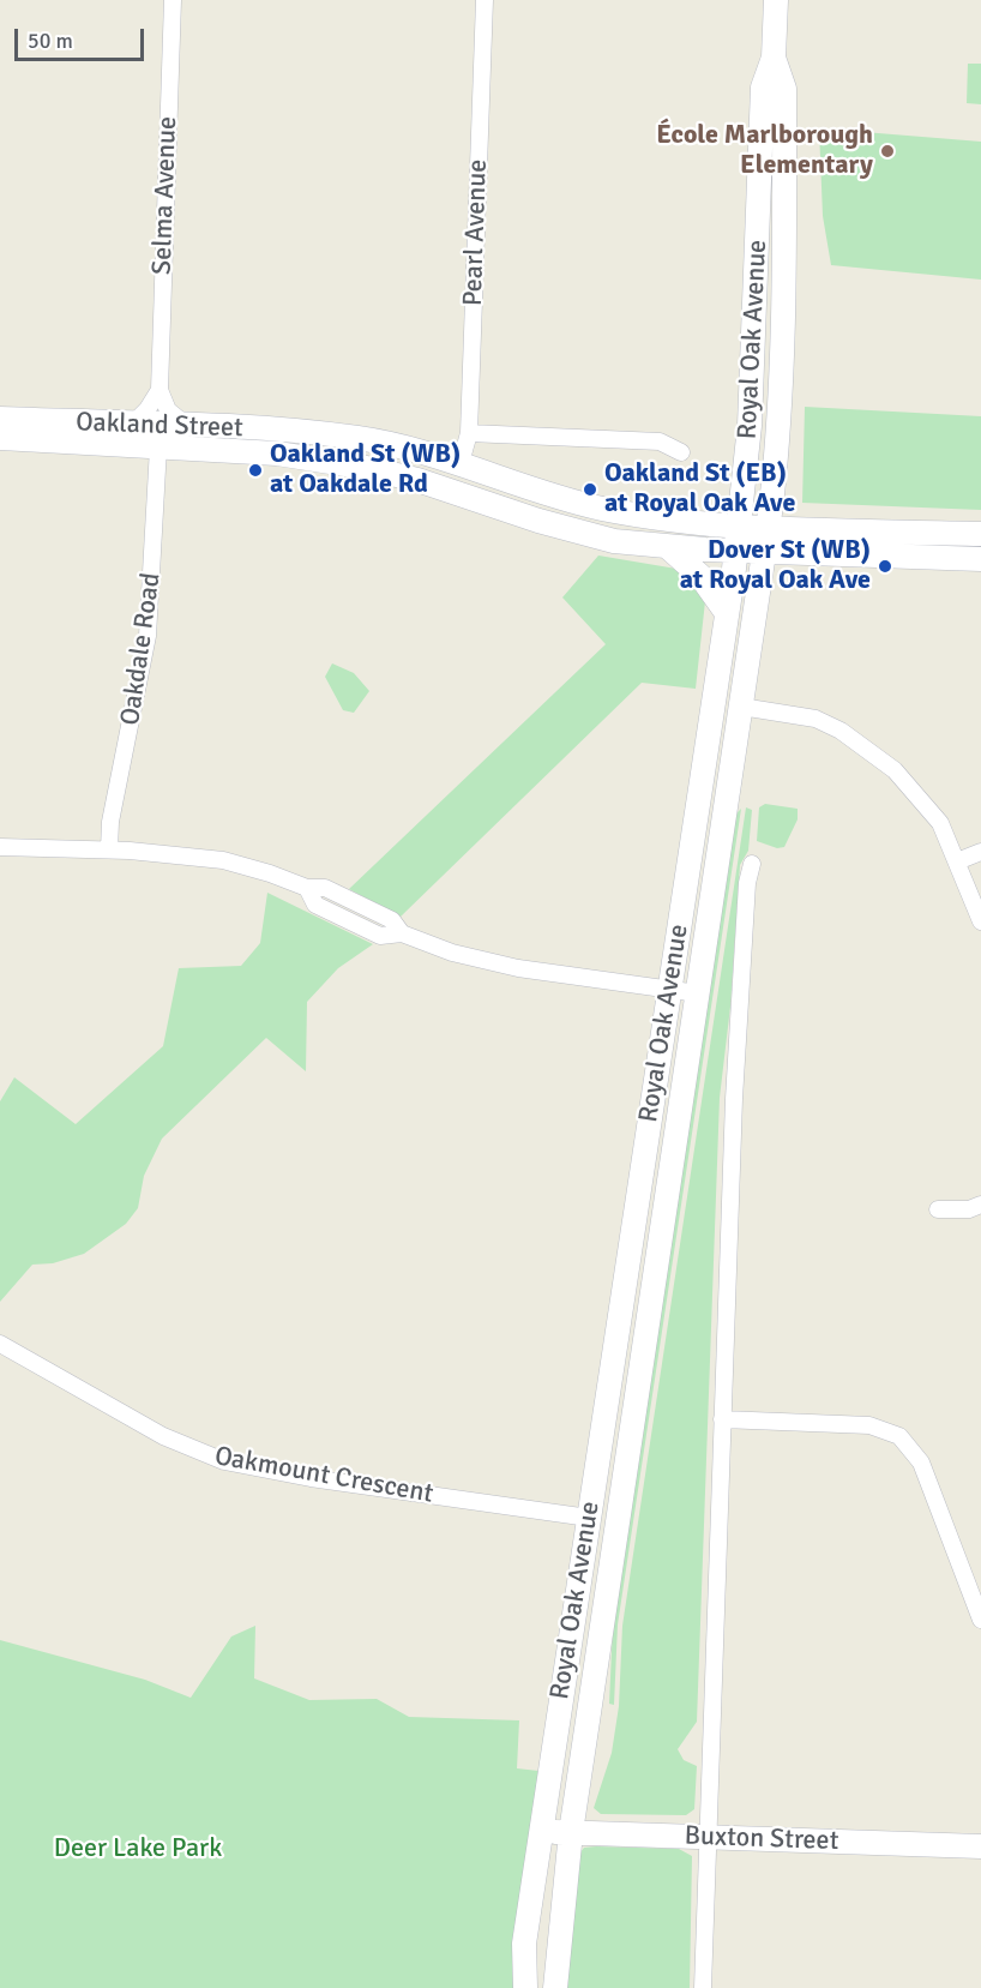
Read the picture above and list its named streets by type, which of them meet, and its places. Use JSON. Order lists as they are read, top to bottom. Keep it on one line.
{"streets":{"main road":["Royal Oak Avenue","Oakland Street","Buxton Street"],"street":["Selma Avenue","Pearl Avenue","Oakdale Road","Oakmount Crescent"]},"crossings":[["Pearl Avenue","Oakland Street"],["Royal Oak Avenue","Oakland Street"],["Royal Oak Avenue","Oakmount Crescent"],["Royal Oak Avenue","Buxton Street"],["Oakland Street","Oakdale Road"]],"parks":["Deer Lake Park"],"places":["École Marlborough Elementary","Oakland St (WB) at Oakdale Rd","Oakland St (EB) at Royal Oak Ave","Dover St (WB) at Royal Oak Ave"],"scale_bar":"50 m"}
